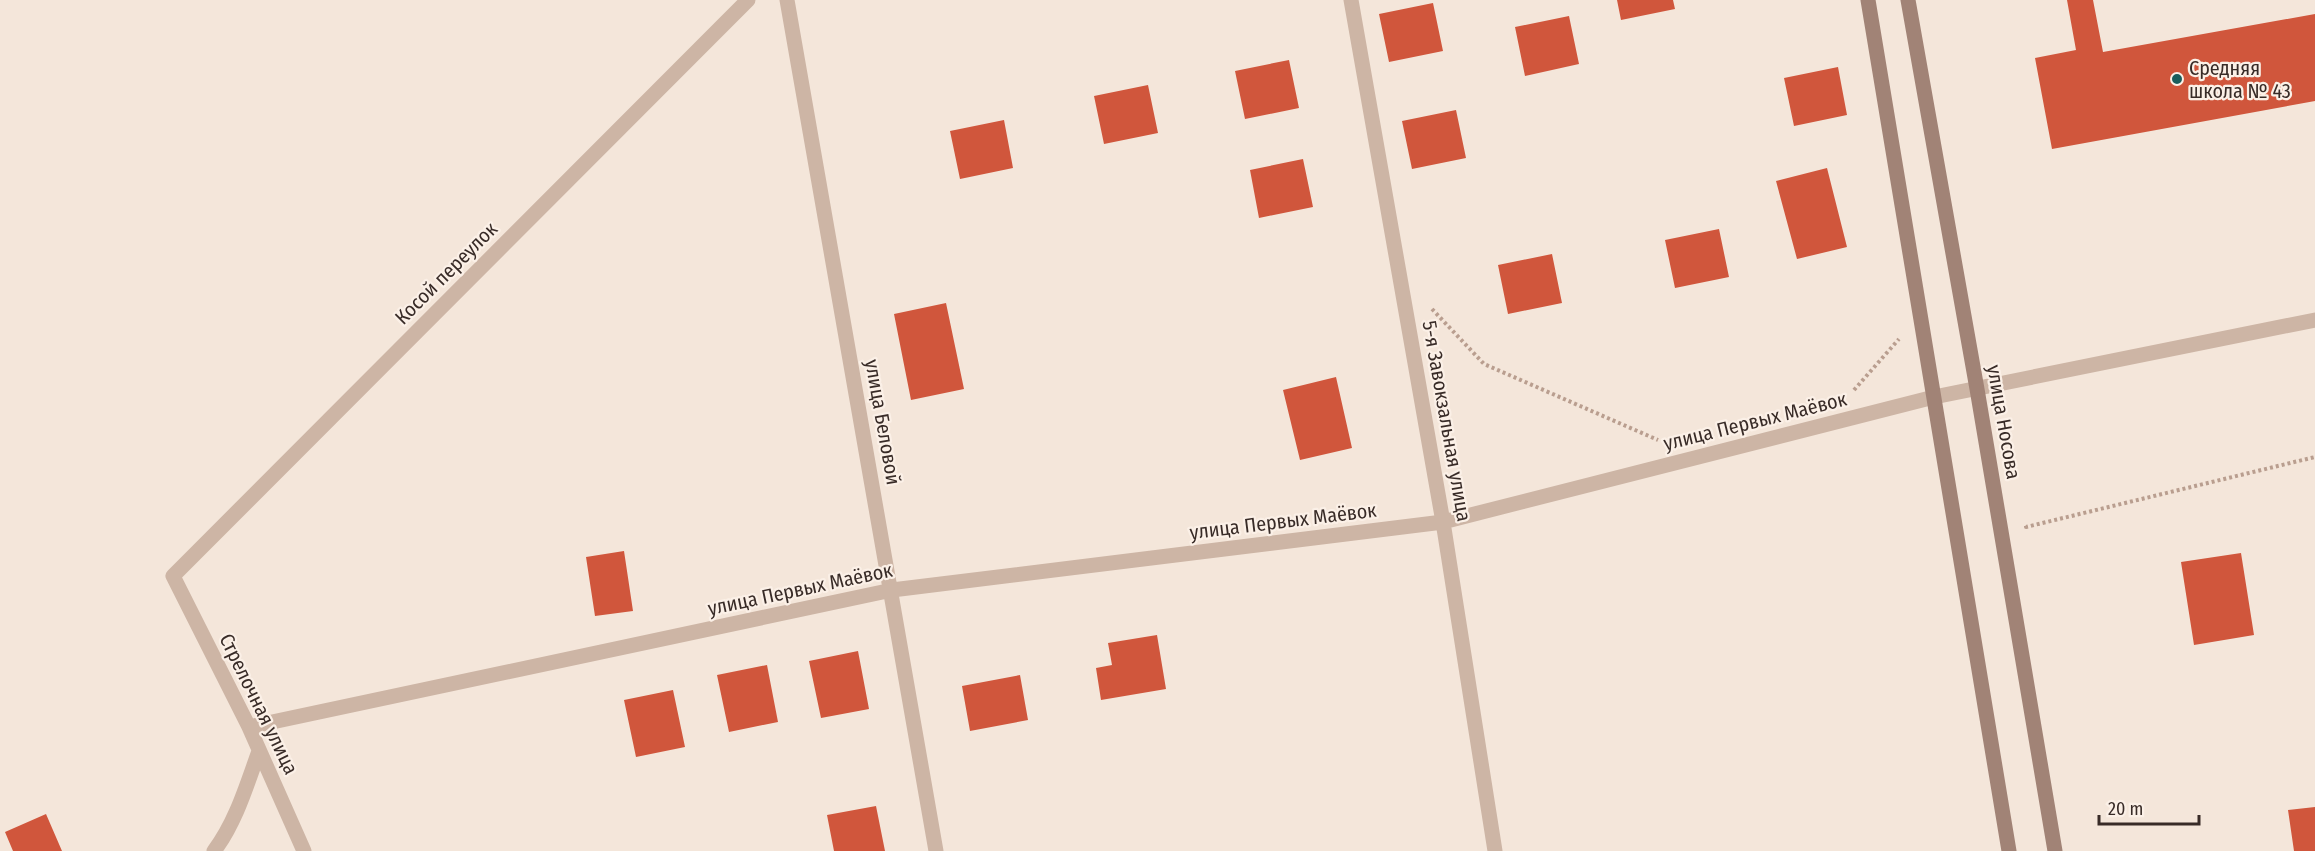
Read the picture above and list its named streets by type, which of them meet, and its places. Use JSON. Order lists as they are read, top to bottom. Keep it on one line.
{"streets":{"main road":["улица Носова"],"street":["Косой переулок","5-я Завокзальная улица","улица Первых Маёвок","улица Беловой","Стрелочная улица"]},"crossings":[["Косой переулок","Стрелочная улица"],["5-я Завокзальная улица","улица Первых Маёвок"],["улица Первых Маёвок","улица Беловой"],["улица Первых Маёвок","улица Носова"],["улица Первых Маёвок","Стрелочная улица"]],"places":["Средняя школа № 43"],"scale_bar":"20 m"}
